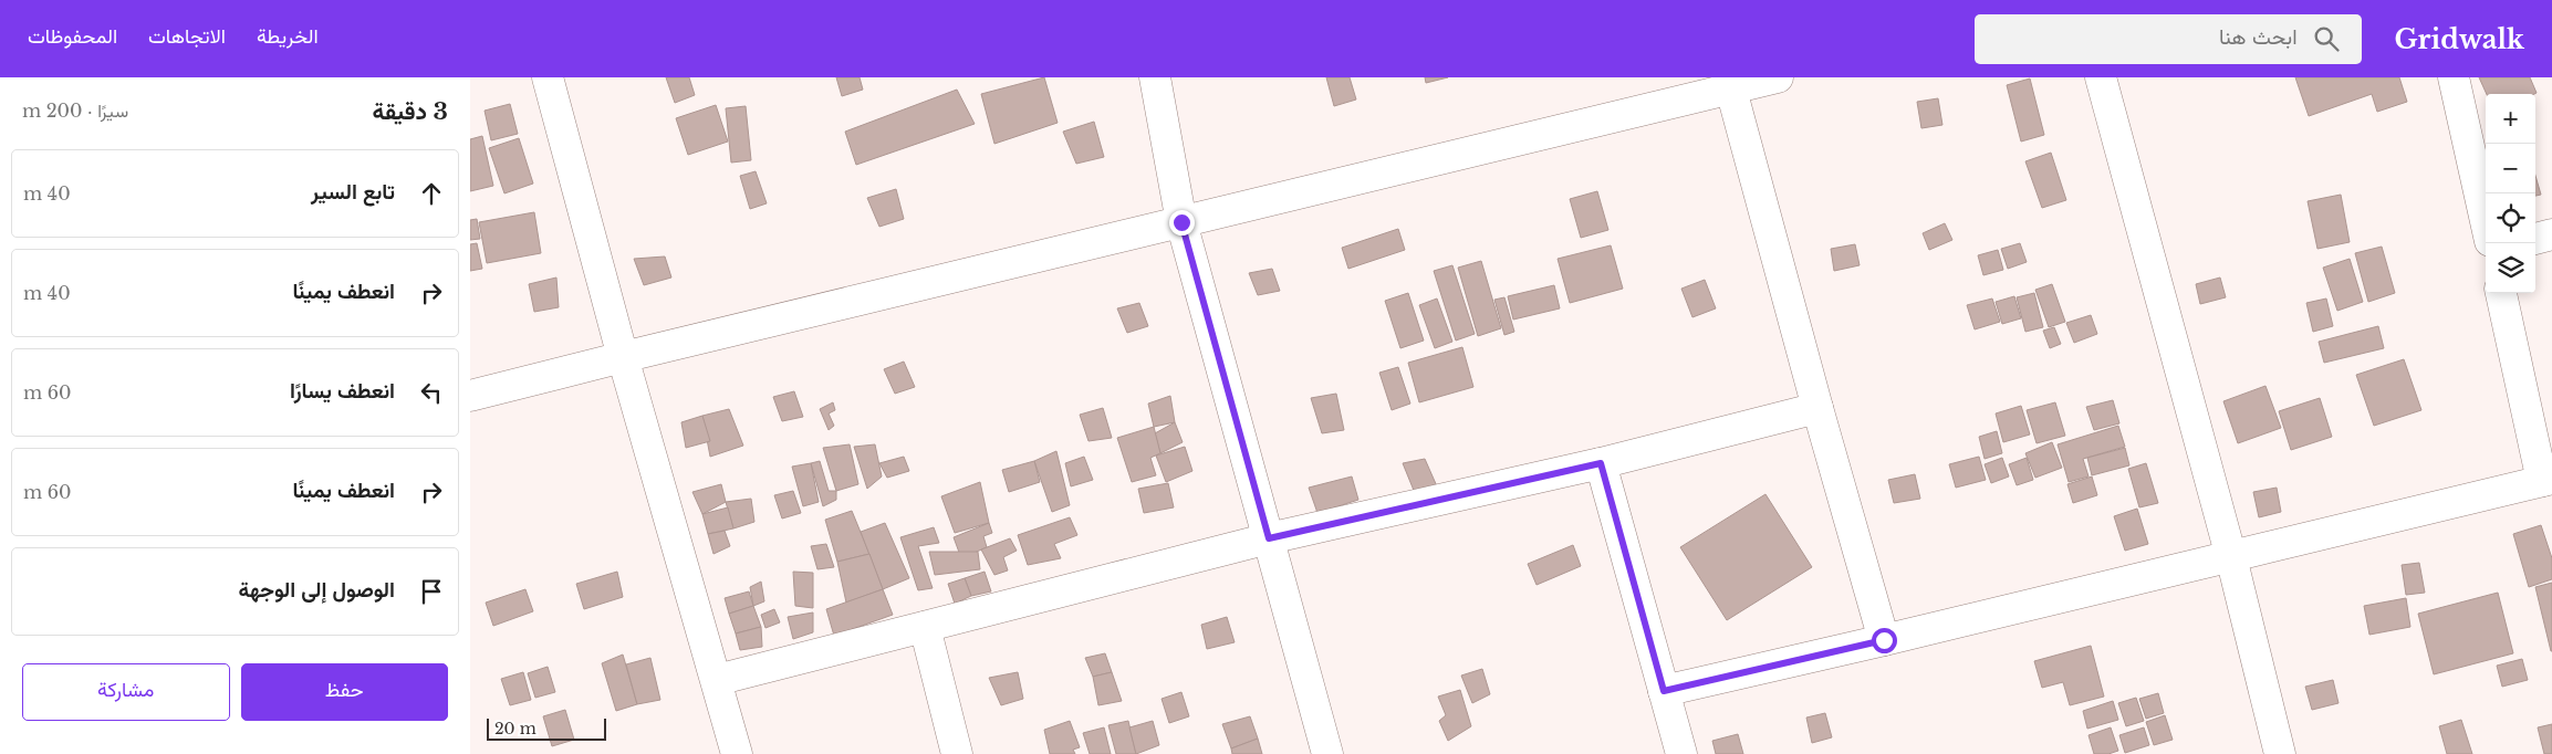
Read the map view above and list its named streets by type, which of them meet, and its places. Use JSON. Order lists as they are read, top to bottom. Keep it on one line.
{"scale_bar":"20 m","page":{"header":"Gridwalk","search":"ابحث هنا","nav":["الخريطة","الاتجاهات","المحفوظات"],"heading":["3 دقيقة","سيرًا · 200 m"],"map_buttons":["+","−"],"list":[["تابع السير","40 m"],["انعطف يمينًا","40 m"],["انعطف يسارًا","60 m"],["انعطف يمينًا","60 m"],"الوصول إلى الوجهة"],"buttons":["حفظ","مشاركة"],"scale":"20 m"}}
